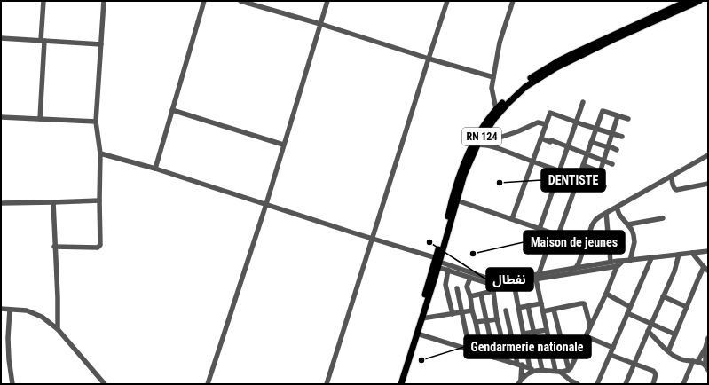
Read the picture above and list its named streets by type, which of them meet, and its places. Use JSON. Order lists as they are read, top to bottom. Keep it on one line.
{"streets":{"main road":["RN 124"]},"places":["DENTISTE","نفطال","Maison de jeunes","Gendarmerie nationale"]}
